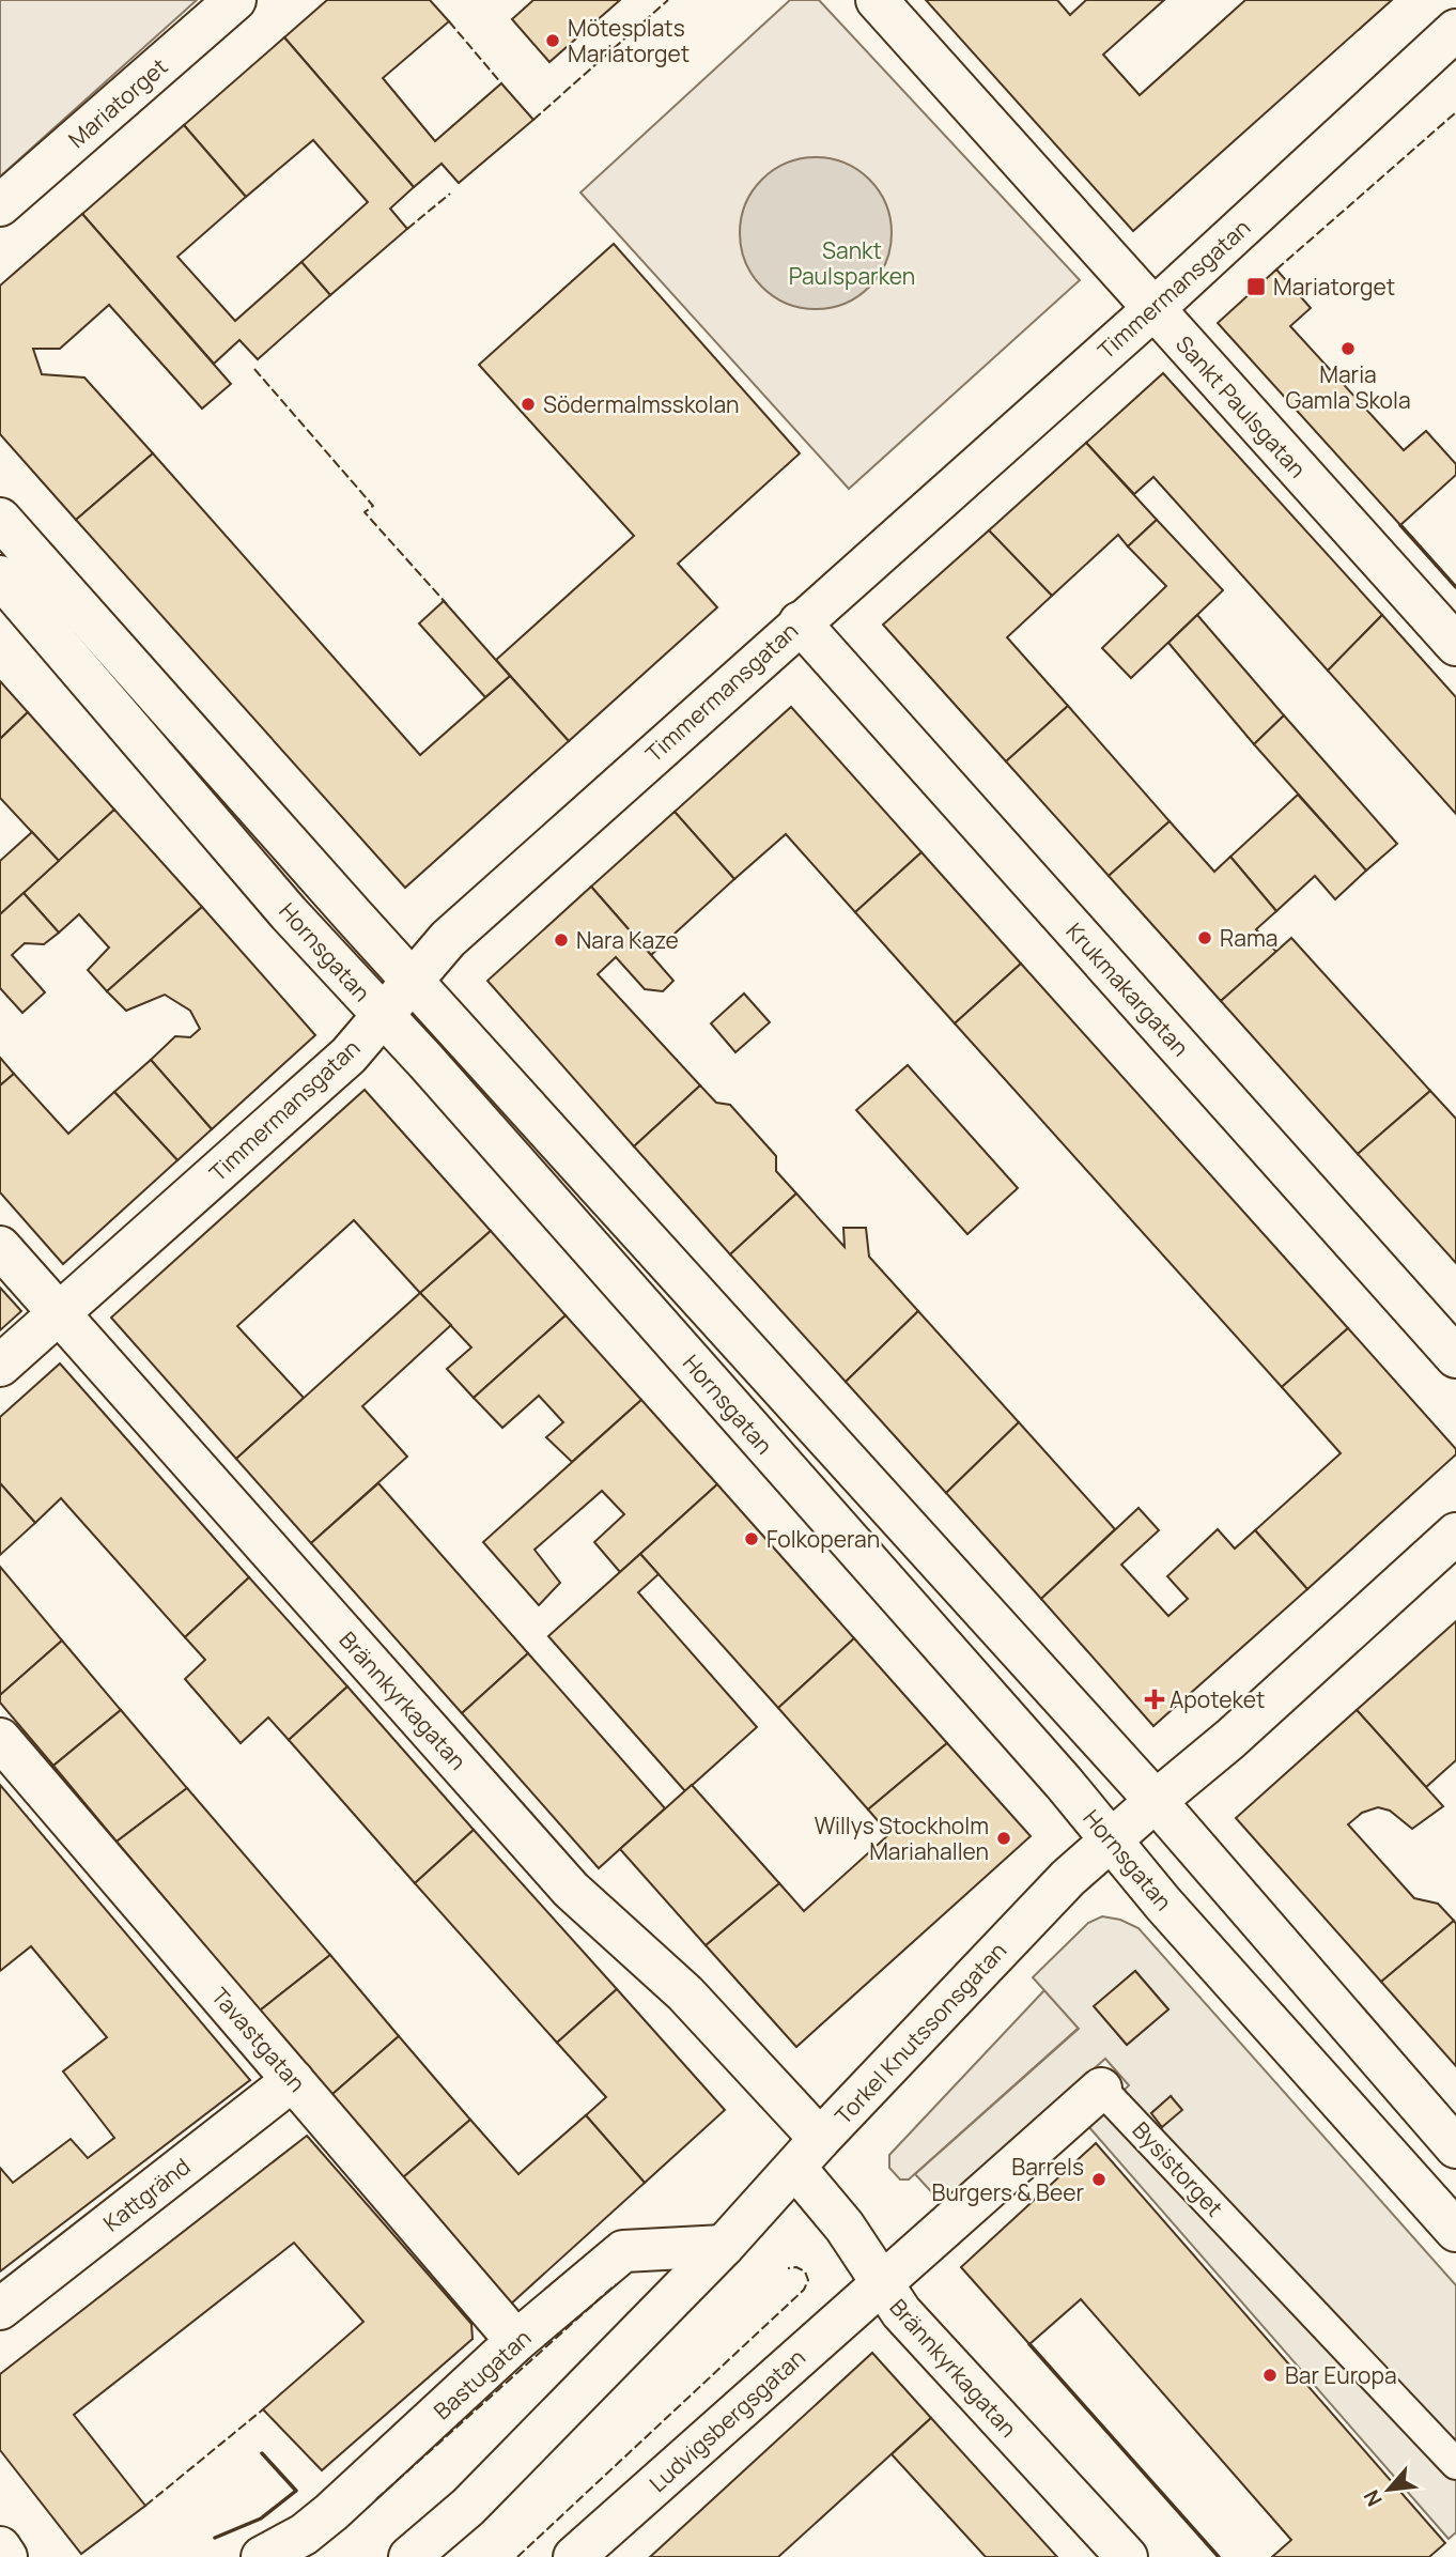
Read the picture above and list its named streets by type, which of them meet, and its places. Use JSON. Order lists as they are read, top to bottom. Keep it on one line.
{"streets":{"street":["Mariatorget","Timmermansgatan","Sankt Paulsgatan","Hornsgatan","Krukmakargatan","Brännkyrkagatan","Torkel Knutssonsgatan","Tavastgatan","Bysistorget","Kattgränd","Bastugatan","Ludvigsbergsgatan"]},"crossings":[["Timmermansgatan","Sankt Paulsgatan"],["Timmermansgatan","Hornsgatan"],["Timmermansgatan","Krukmakargatan"],["Timmermansgatan","Brännkyrkagatan"],["Hornsgatan","Torkel Knutssonsgatan"],["Brännkyrkagatan","Torkel Knutssonsgatan"],["Brännkyrkagatan","Bysistorget"],["Brännkyrkagatan","Ludvigsbergsgatan"],["Torkel Knutssonsgatan","Bastugatan"],["Tavastgatan","Kattgränd"],["Tavastgatan","Bastugatan"],["Bysistorget","Ludvigsbergsgatan"]],"parks":["Sankt Paulsparken"],"places":{"other":["Mötesplats Mariatorget","Maria Gamla Skola","Södermalmsskolan","Rama","Nara Kaze","Folkoperan","Willys Stockholm Mariahallen","Barrels Burgers & Beer","Bar Europa"],"transit":["Mariatorget"],"health":["Apoteket"]},"north":"bottom left"}
